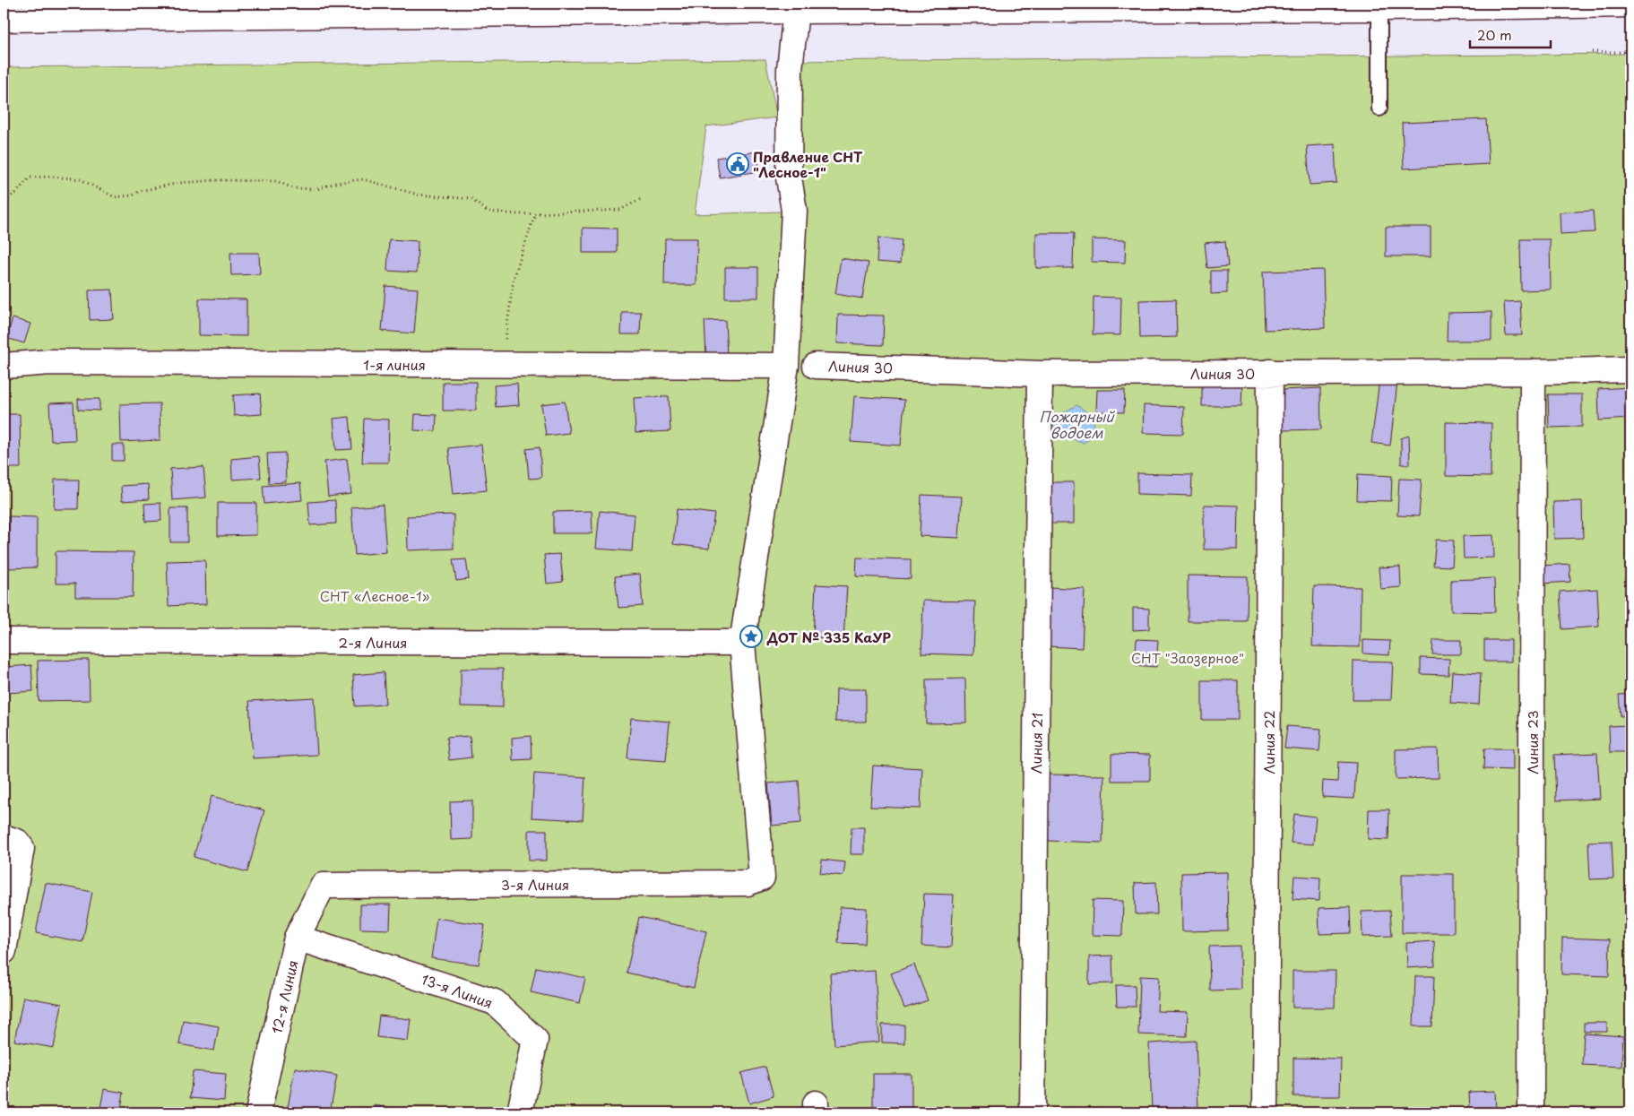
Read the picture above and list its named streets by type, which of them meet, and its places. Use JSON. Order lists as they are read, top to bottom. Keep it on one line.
{"streets":{"street":["1-я линия","Линия 30","2-я Линия","Линия 22","Линия 23","Линия 21","3-я Линия","13-я Линия","12-я Линия"]},"crossings":[["Линия 30","Линия 22"],["Линия 30","Линия 23"],["Линия 30","Линия 21"],["2-я Линия","3-я Линия"],["3-я Линия","12-я Линия"],["13-я Линия","12-я Линия"]],"water":["Пожарный водоем"],"parks":["СНТ «Лесное-1»","СНТ \"Заозерное\""],"places":{"public building":["Правление СНТ \"Лесное-1\""],"place":["ДОТ № 335 КаУР"]},"scale_bar":"20 m"}
